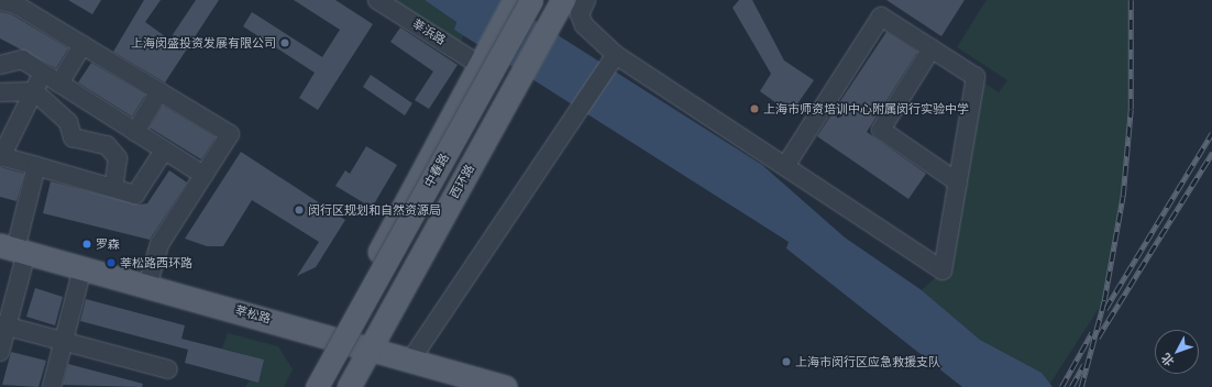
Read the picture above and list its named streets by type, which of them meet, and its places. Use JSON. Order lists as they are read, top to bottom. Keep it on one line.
{"streets":{"main road":["中春路","西环路","莘松路"],"street":["莘浜路"]},"crossings":[["中春路","西环路"],["西环路","莘松路"]],"places":["上海闵盛投资发展有限公司","上海市师资培训中心附属闵行实验中学","闵行区规划和自然资源局","罗森","莘松路西环路","上海市闵行区应急救援支队"],"north":"bottom left"}
